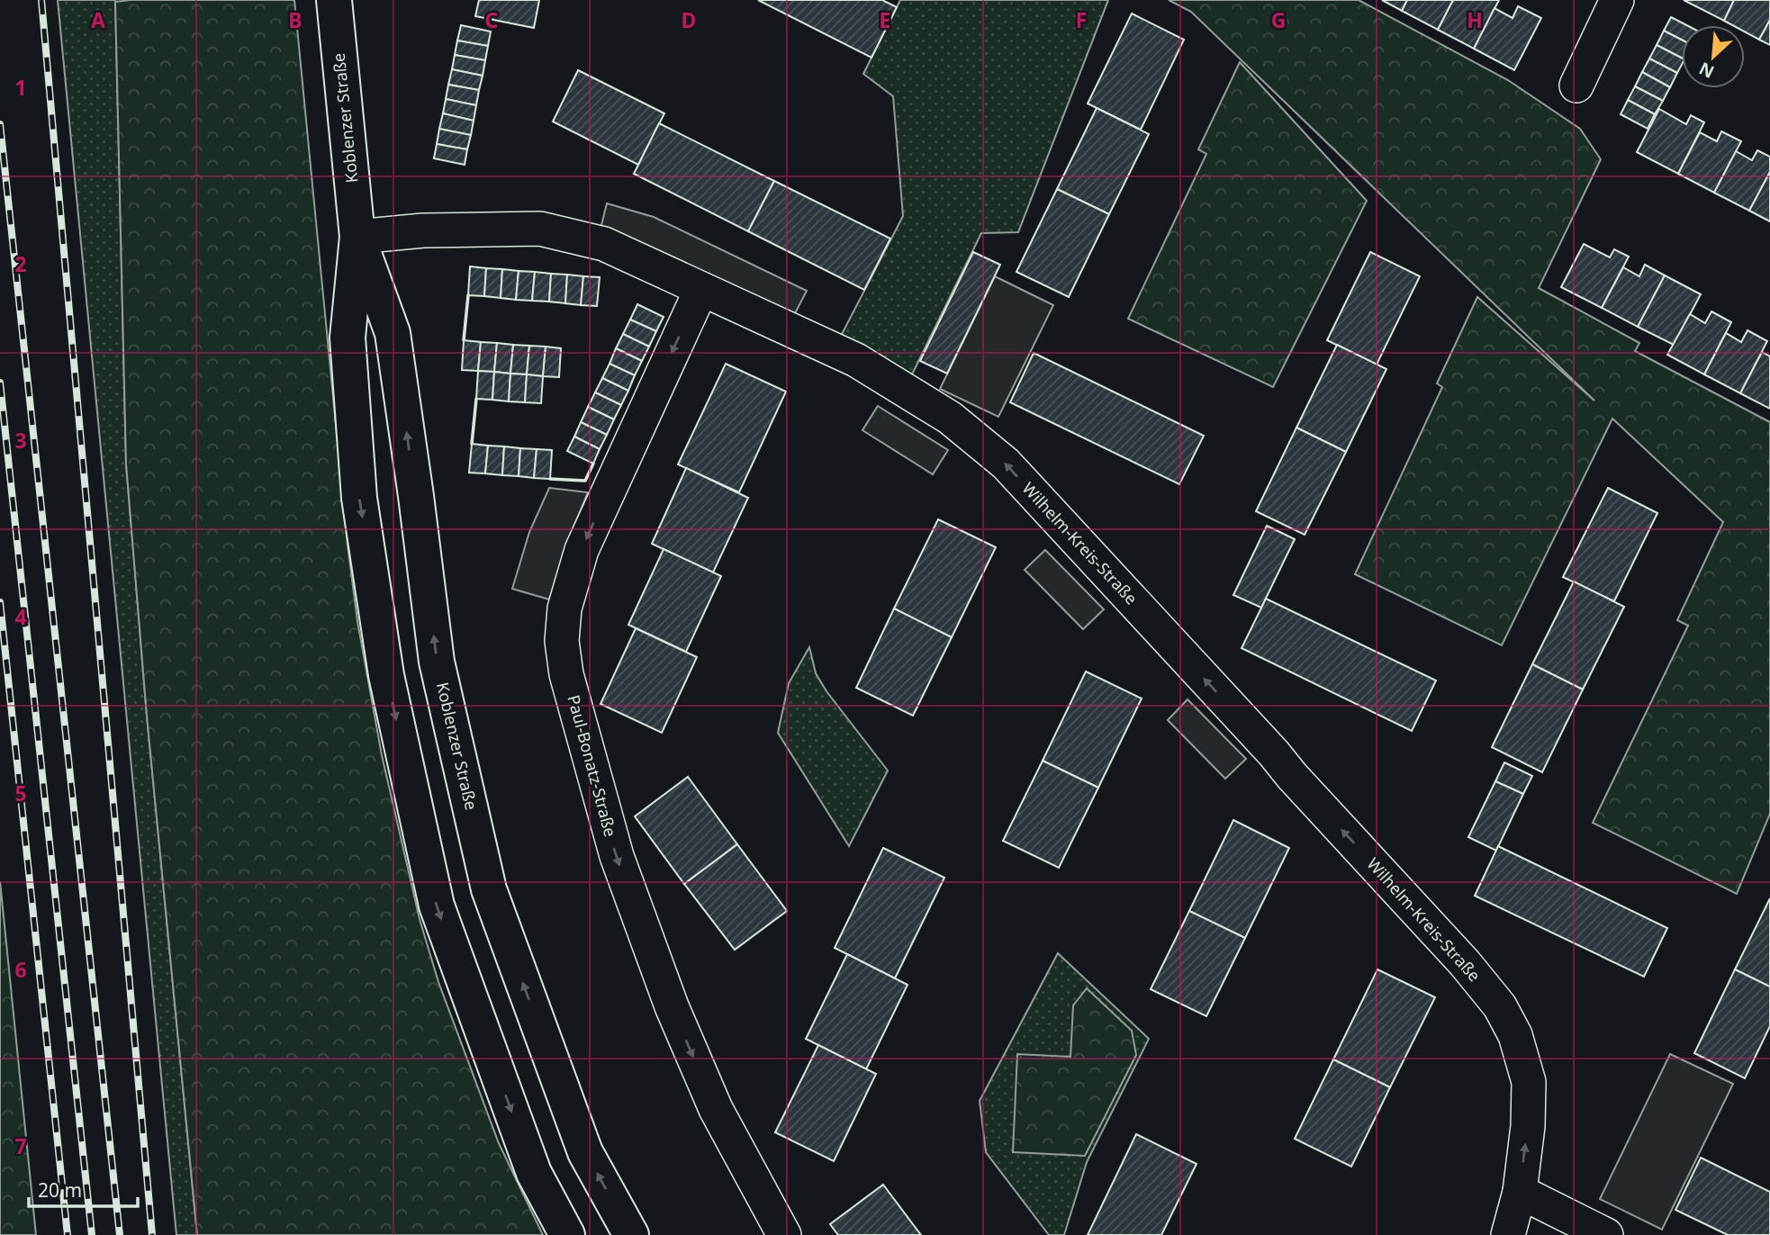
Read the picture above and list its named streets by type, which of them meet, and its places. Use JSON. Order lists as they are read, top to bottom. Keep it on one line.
{"streets":{"main road":["Koblenzer Straße"],"street":["Wilhelm-Kreis-Straße","Paul-Bonatz-Straße"]},"crossings":[["Koblenzer Straße","Wilhelm-Kreis-Straße"],["Wilhelm-Kreis-Straße","Paul-Bonatz-Straße"]],"one_way":["Wilhelm-Kreis-Straße","Paul-Bonatz-Straße"],"scale_bar":"20 m","north":"bottom left","grid":{"columns":["A","B","C","D","E","F","G","H"],"rows":["1","2","3","4","5","6","7"]}}
